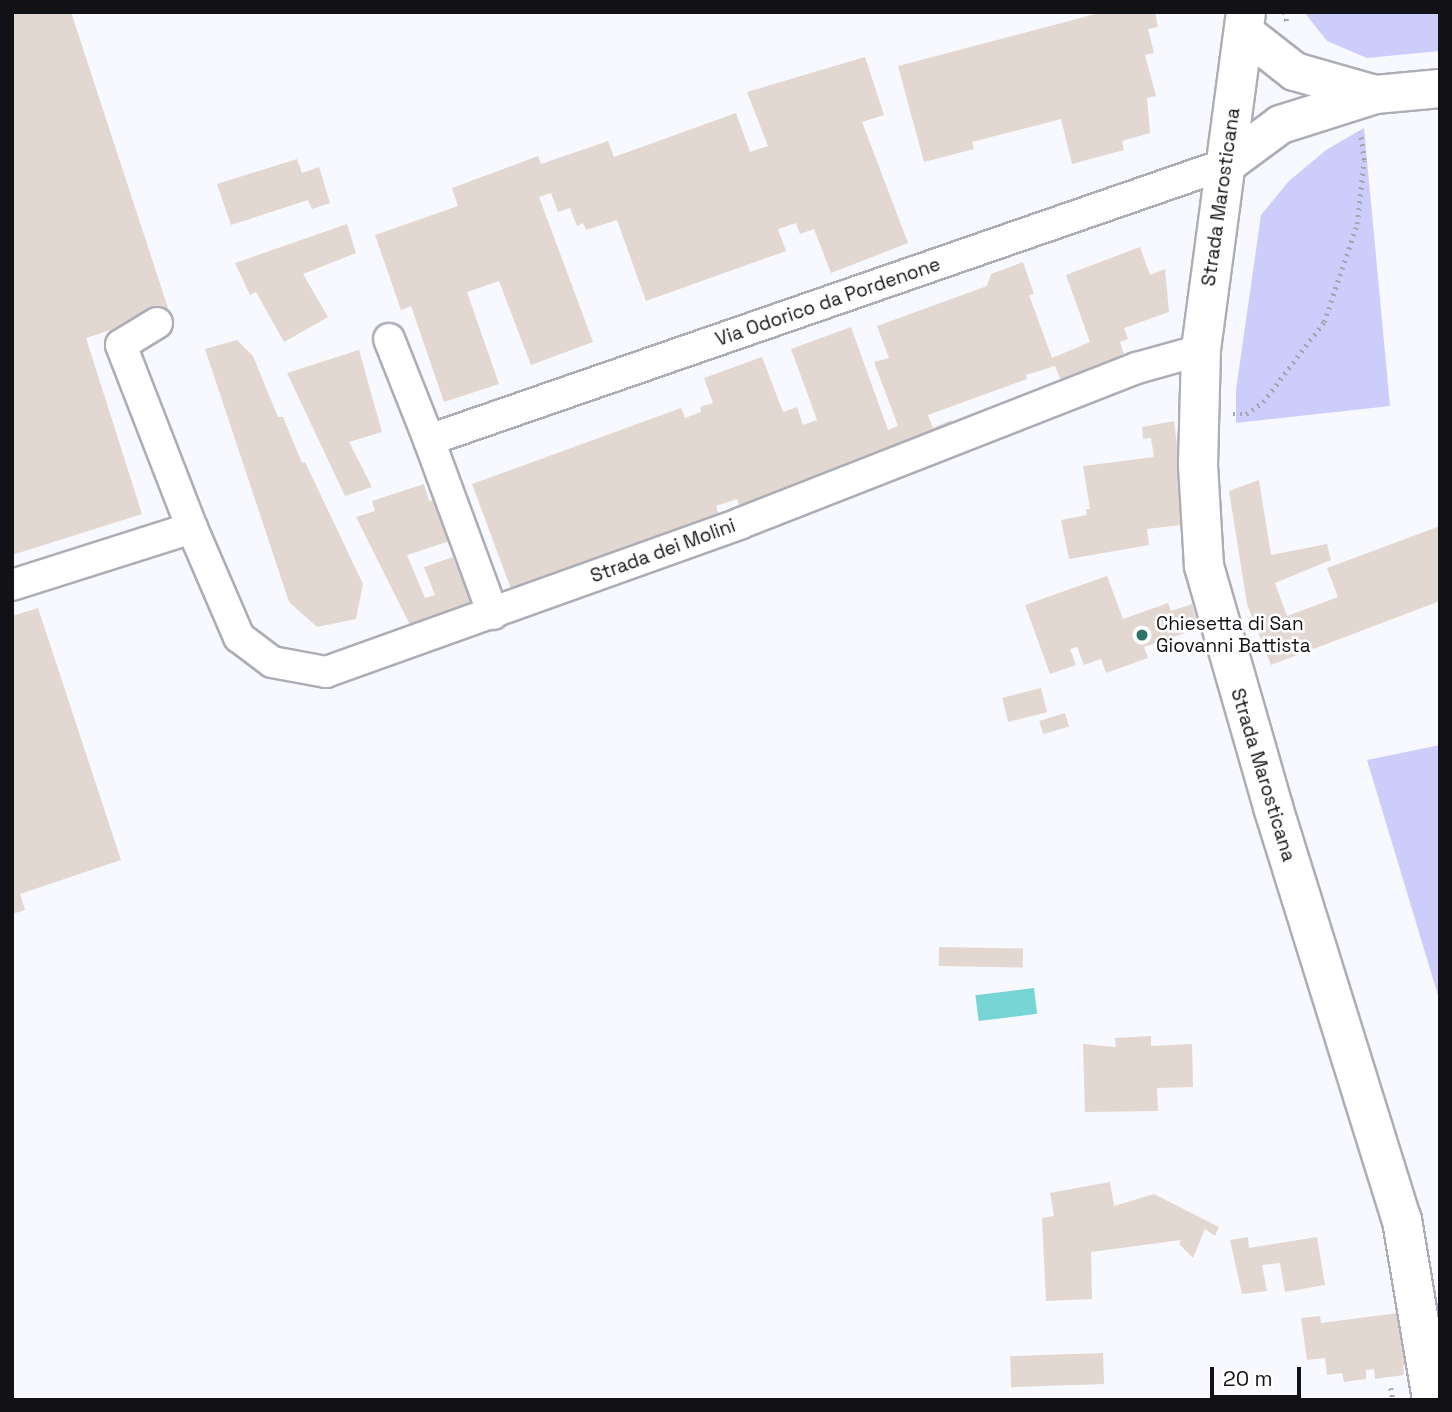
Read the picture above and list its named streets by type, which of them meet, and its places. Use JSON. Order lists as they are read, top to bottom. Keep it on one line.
{"streets":{"main road":["Strada Marosticana"],"street":["Via Odorico da Pordenone","Strada dei Molini"]},"crossings":[["Strada Marosticana","Via Odorico da Pordenone"],["Strada Marosticana","Strada dei Molini"]],"places":["Chiesetta di San Giovanni Battista"],"scale_bar":"20 m"}
